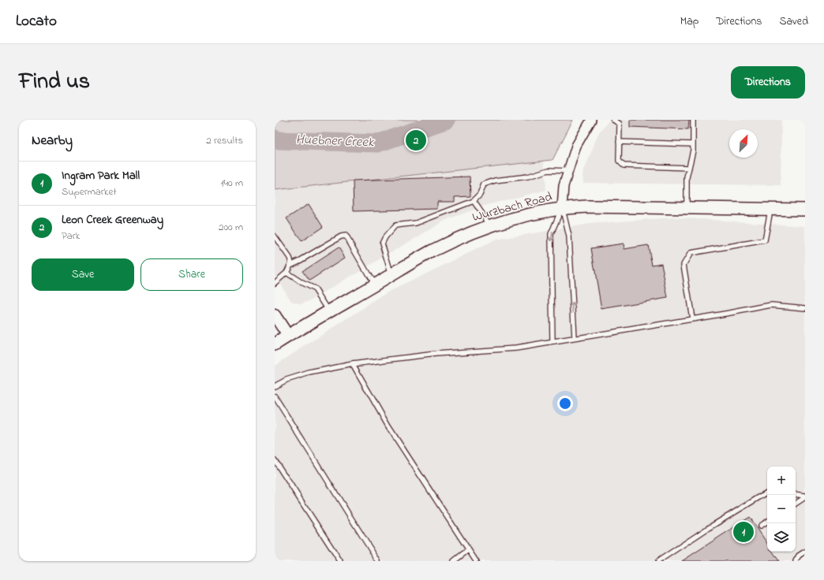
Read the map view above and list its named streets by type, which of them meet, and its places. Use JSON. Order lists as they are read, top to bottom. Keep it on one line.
{"streets":{"main road":["Wurzbach Road"]},"water":["Huebner Creek"],"north":"top right","page":{"header":"Locato","nav":["Map","Directions","Saved"],"title":"Find us","buttons":["Directions",["Save","Share"]],"heading":["Nearby","2 results"],"pins":["2","1"],"list":[{"mark":"1","name":"Ingram Park Mall","note":"Supermarket","value":"140 m"},{"mark":"2","name":"Leon Creek Greenway","note":"Park","value":"200 m"}],"map_buttons":["+","−"]}}
